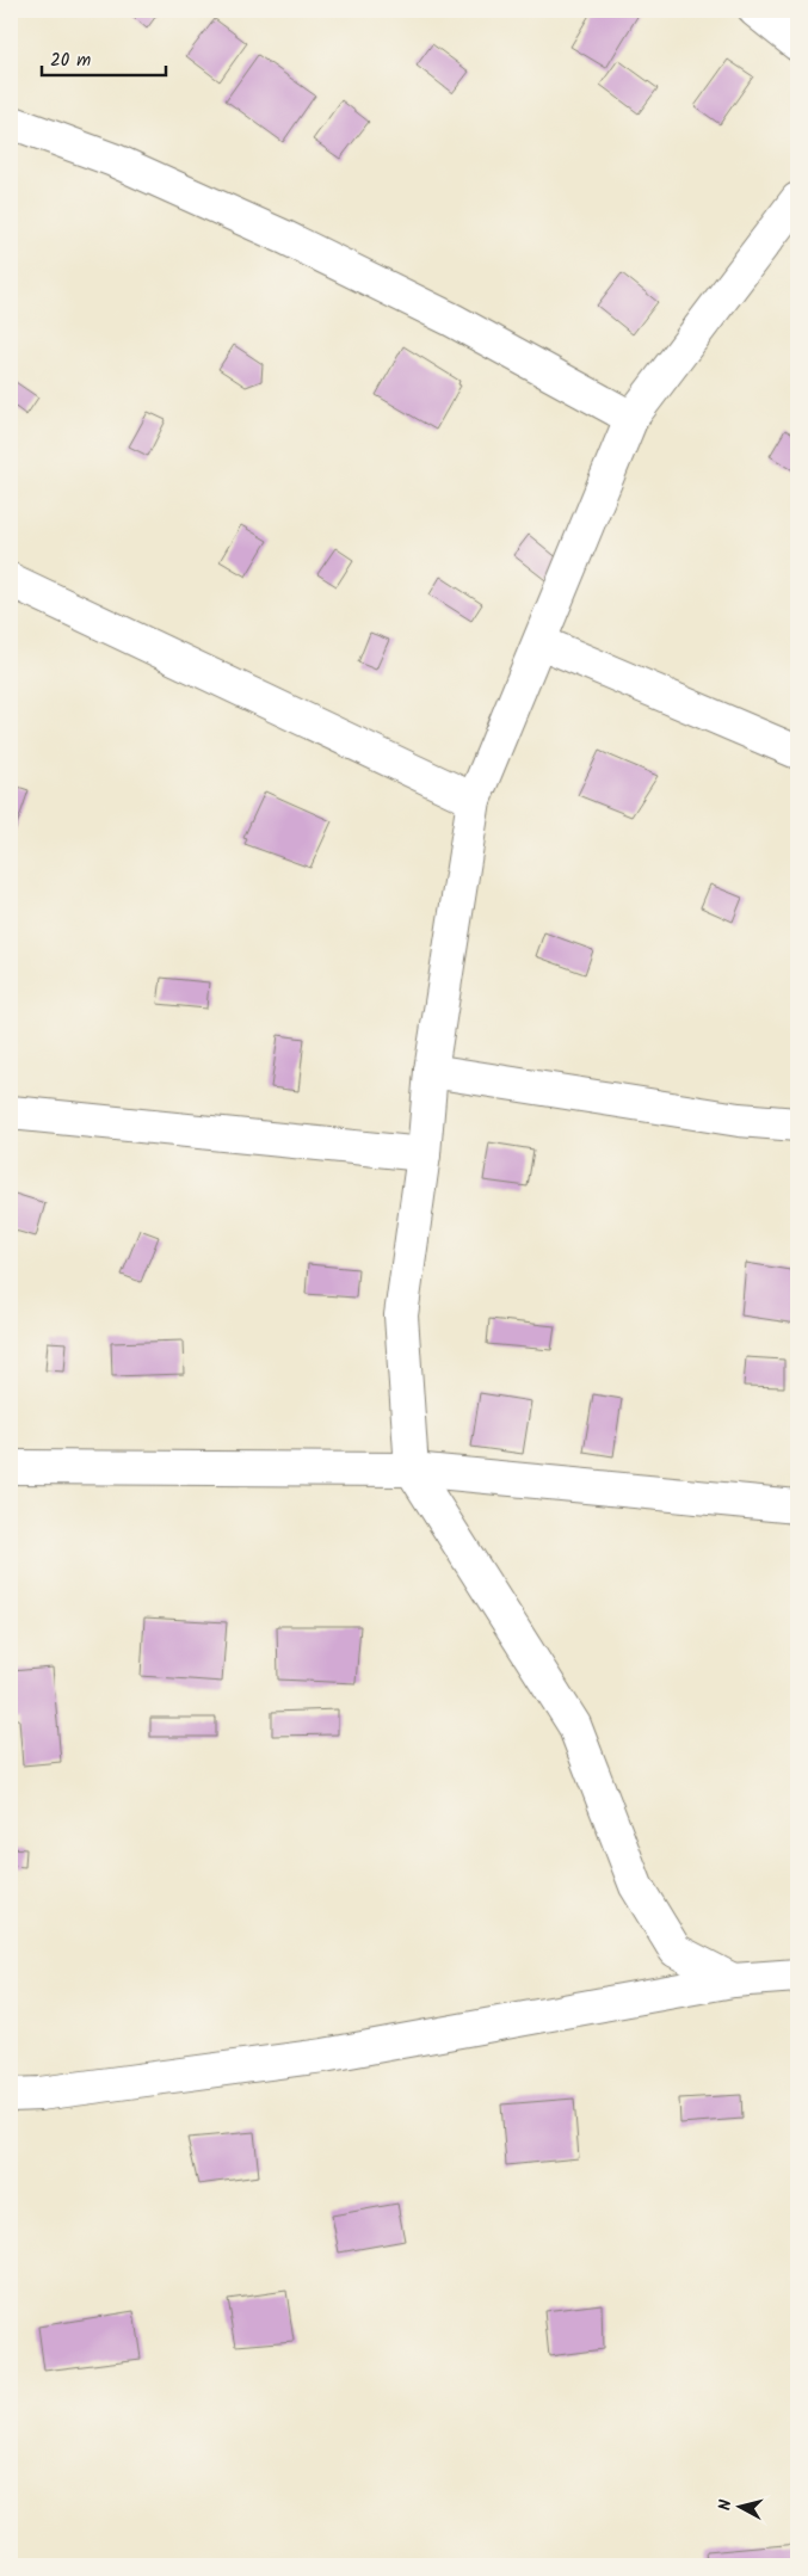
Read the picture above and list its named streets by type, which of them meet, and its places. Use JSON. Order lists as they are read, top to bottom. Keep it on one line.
{"scale_bar":"20 m","north":"left"}
